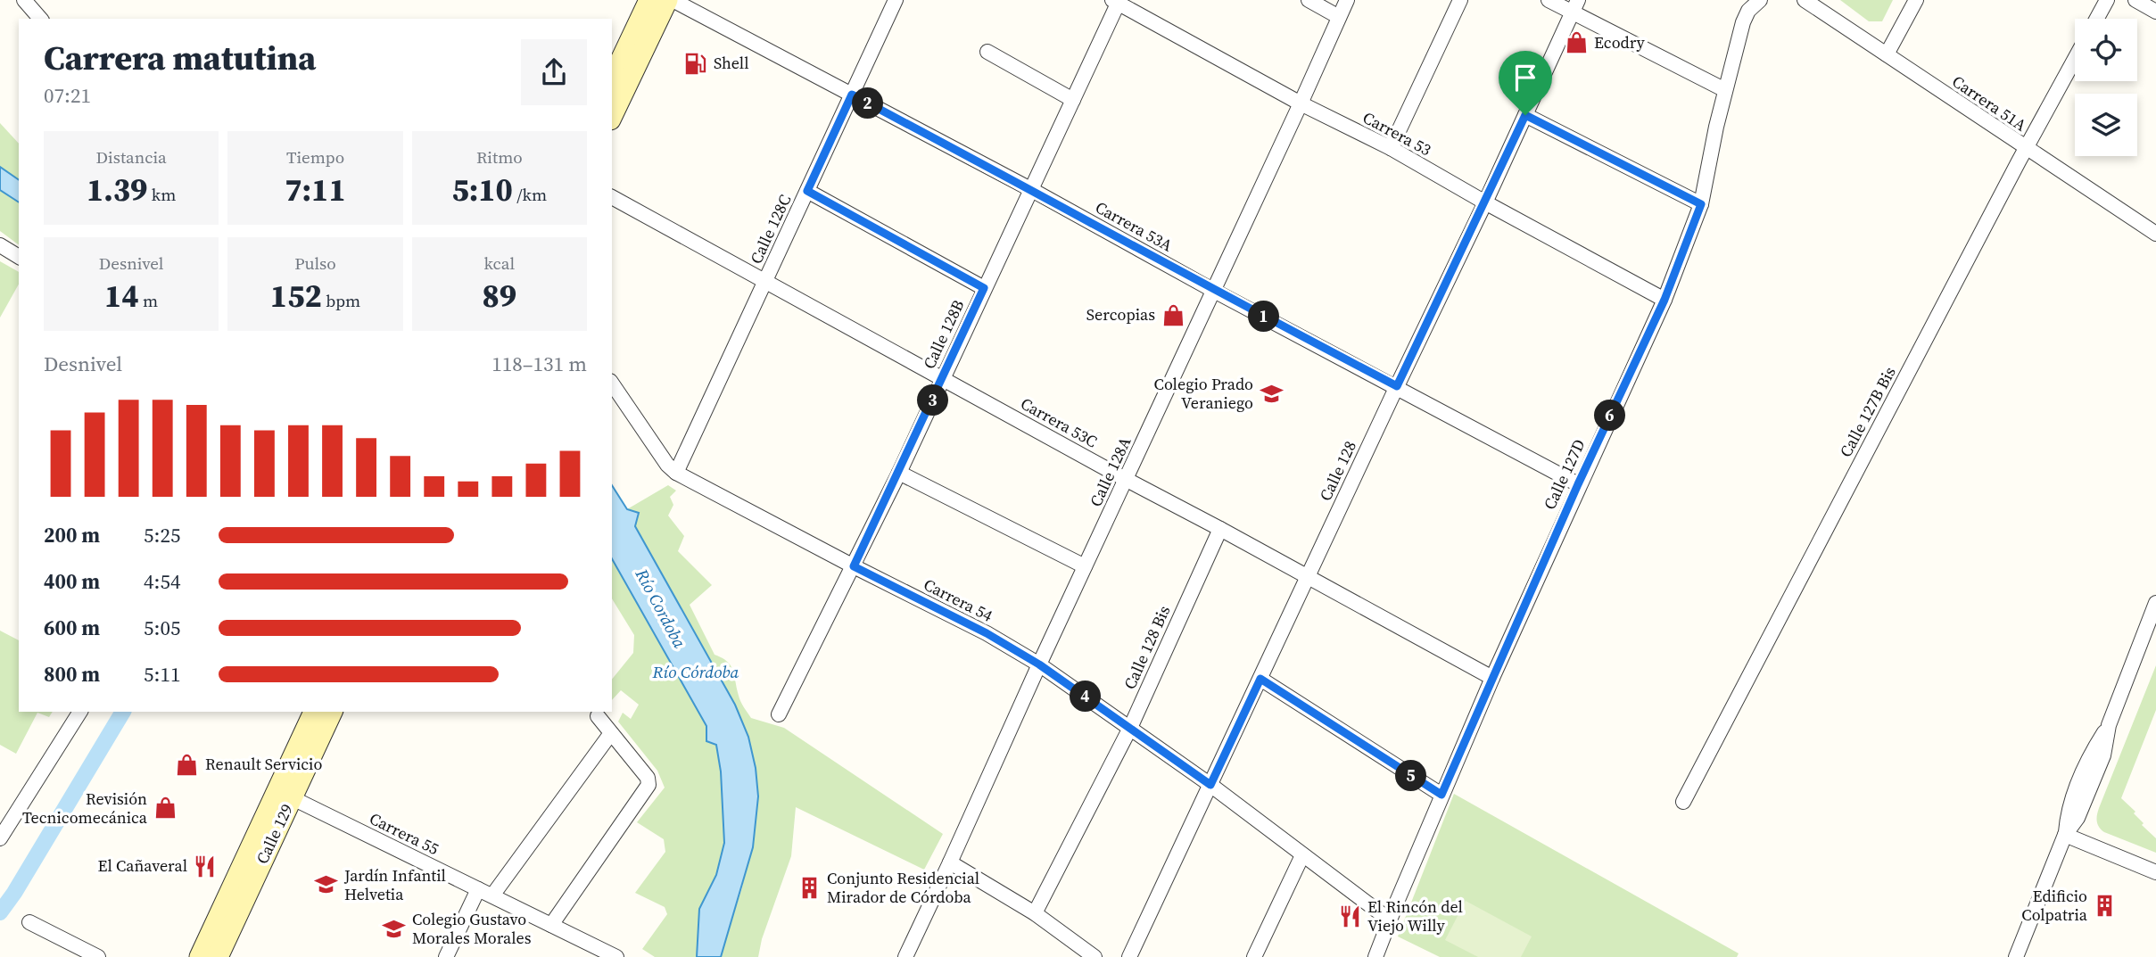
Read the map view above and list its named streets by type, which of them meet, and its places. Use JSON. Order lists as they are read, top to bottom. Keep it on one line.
{"streets":{"main road":["Calle 129"],"street":["Carrera 51A","Carrera 53","Carrera 53A","Calle 128C","Calle 128B","Calle 127B Bis","Carrera 53C","Calle 128","Calle 128A","Calle 127D","Carrera 54","Calle 128 Bis","Carrera 55"]},"crossings":[["Carrera 51A","Calle 127B Bis"],["Carrera 53","Calle 128B"],["Carrera 53","Calle 128"],["Carrera 53","Calle 128A"],["Carrera 53","Calle 127D"],["Carrera 53A","Calle 128C"],["Carrera 53A","Calle 128B"],["Carrera 53A","Calle 128"],["Carrera 53A","Calle 128A"],["Carrera 53A","Calle 127D"],["Calle 128C","Carrera 53C"],["Calle 128C","Carrera 54"],["Calle 128B","Carrera 53C"],["Calle 128B","Carrera 54"],["Carrera 53C","Calle 128"],["Carrera 53C","Calle 128A"],["Carrera 53C","Calle 127D"],["Carrera 53C","Calle 128 Bis"],["Calle 128","Carrera 54"],["Calle 128A","Carrera 54"],["Calle 127D","Carrera 54"],["Carrera 54","Calle 128 Bis"],["Calle 129","Carrera 55"]],"water":["Río Cordoba","Río Córdoba"],"places":{"shop":["Ecodry","Sercopias","Renault Servicio","Revisión Tecnicomecánica"],"fuel station":["Shell"],"school or university":["Colegio Prado Veraniego","Jardín Infantil Helvetia","Colegio Gustavo Morales Morales"],"restaurant":["El Cañaveral","El Rincón del Viejo Willy"],"building":["Conjunto Residencial Mirador de Córdoba","Edificio Colpatria"]},"page":{"heading":["Carrera matutina","07:21"],"pins":["2","1","3","6","4","5"],"stats":[["Distancia","1.39 km"],["Tiempo","7:11"],["Ritmo","5:10 /km"],["Desnivel","14 m"],["Pulso","152 bpm"],["kcal","89"]],"chart":["Desnivel","118–131 m"],"list":[{"name":"200 m","note":"5:25"},{"name":"400 m","note":"4:54"},{"name":"600 m","note":"5:05"},{"name":"800 m","note":"5:11"}]}}
